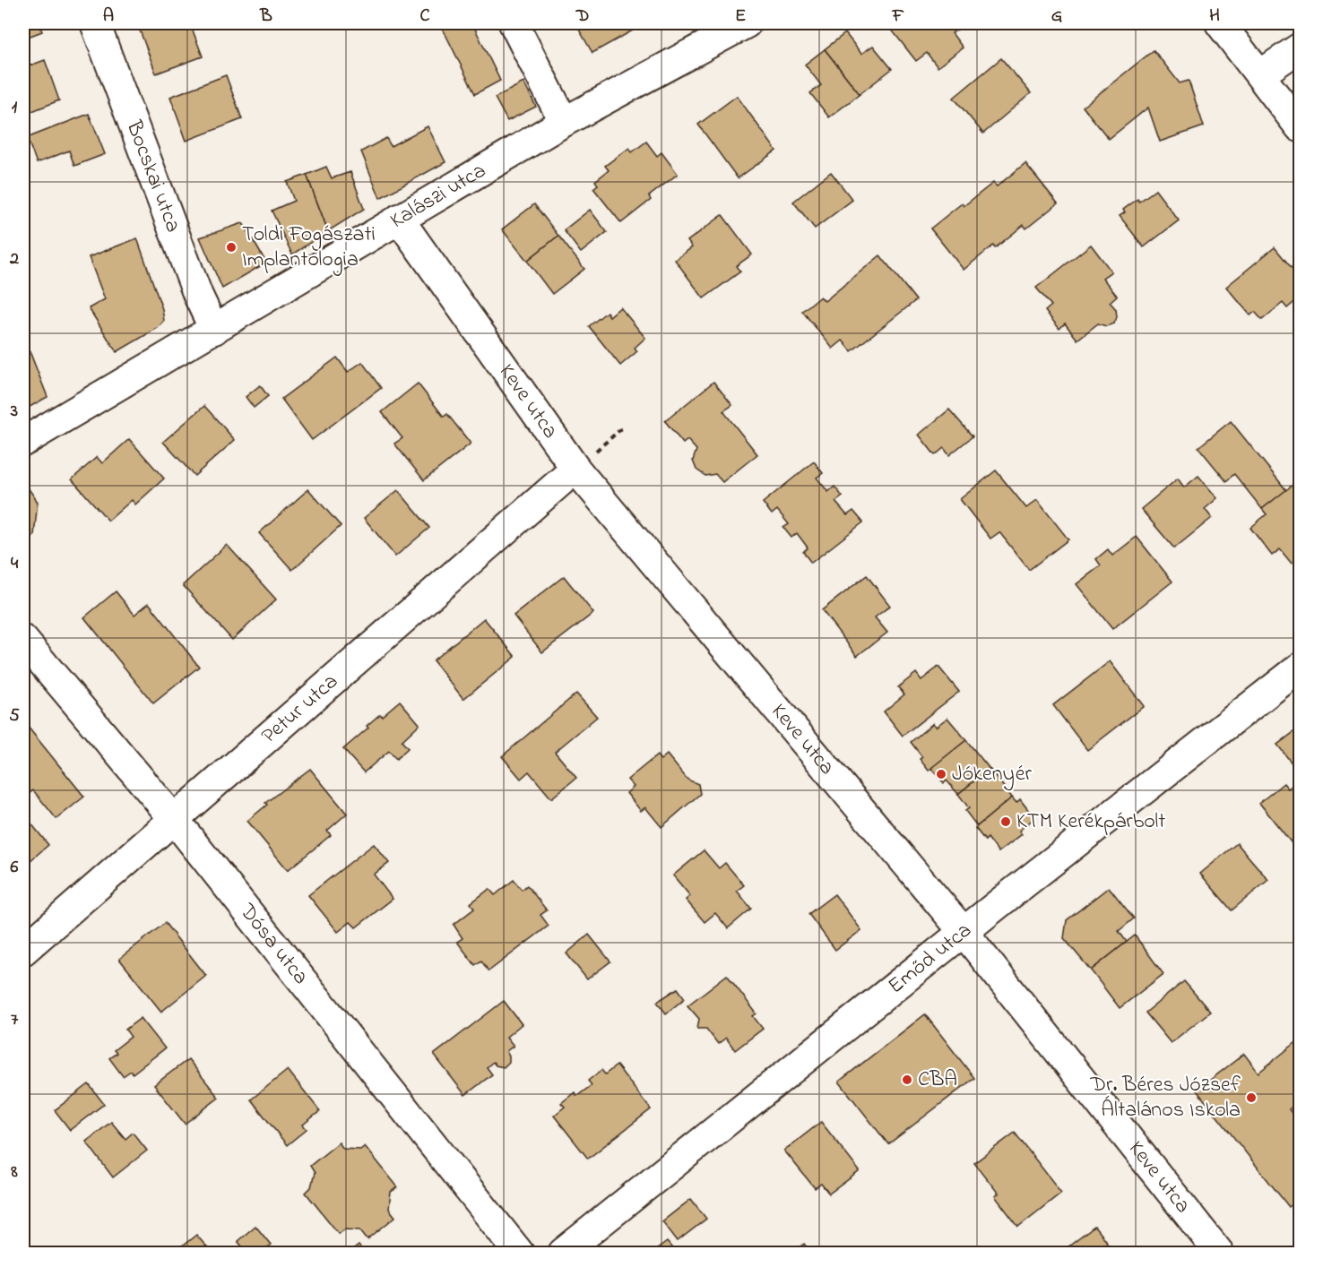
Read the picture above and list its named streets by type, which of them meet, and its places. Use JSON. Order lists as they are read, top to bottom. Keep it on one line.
{"streets":{"street":["Bocskai utca","Kalászi utca","Keve utca","Petur utca","Dósa utca","Emőd utca"]},"crossings":[["Bocskai utca","Kalászi utca"],["Kalászi utca","Keve utca"],["Keve utca","Petur utca"],["Keve utca","Emőd utca"],["Petur utca","Dósa utca"]],"places":["Toldi Fogászati Implantologia","Jókenyér","KTM Kerékpárbolt","CBA","Dr. Béres József Általános Iskola"],"grid":{"columns":["A","B","C","D","E","F","G","H"],"rows":["1","2","3","4","5","6","7","8"]}}
